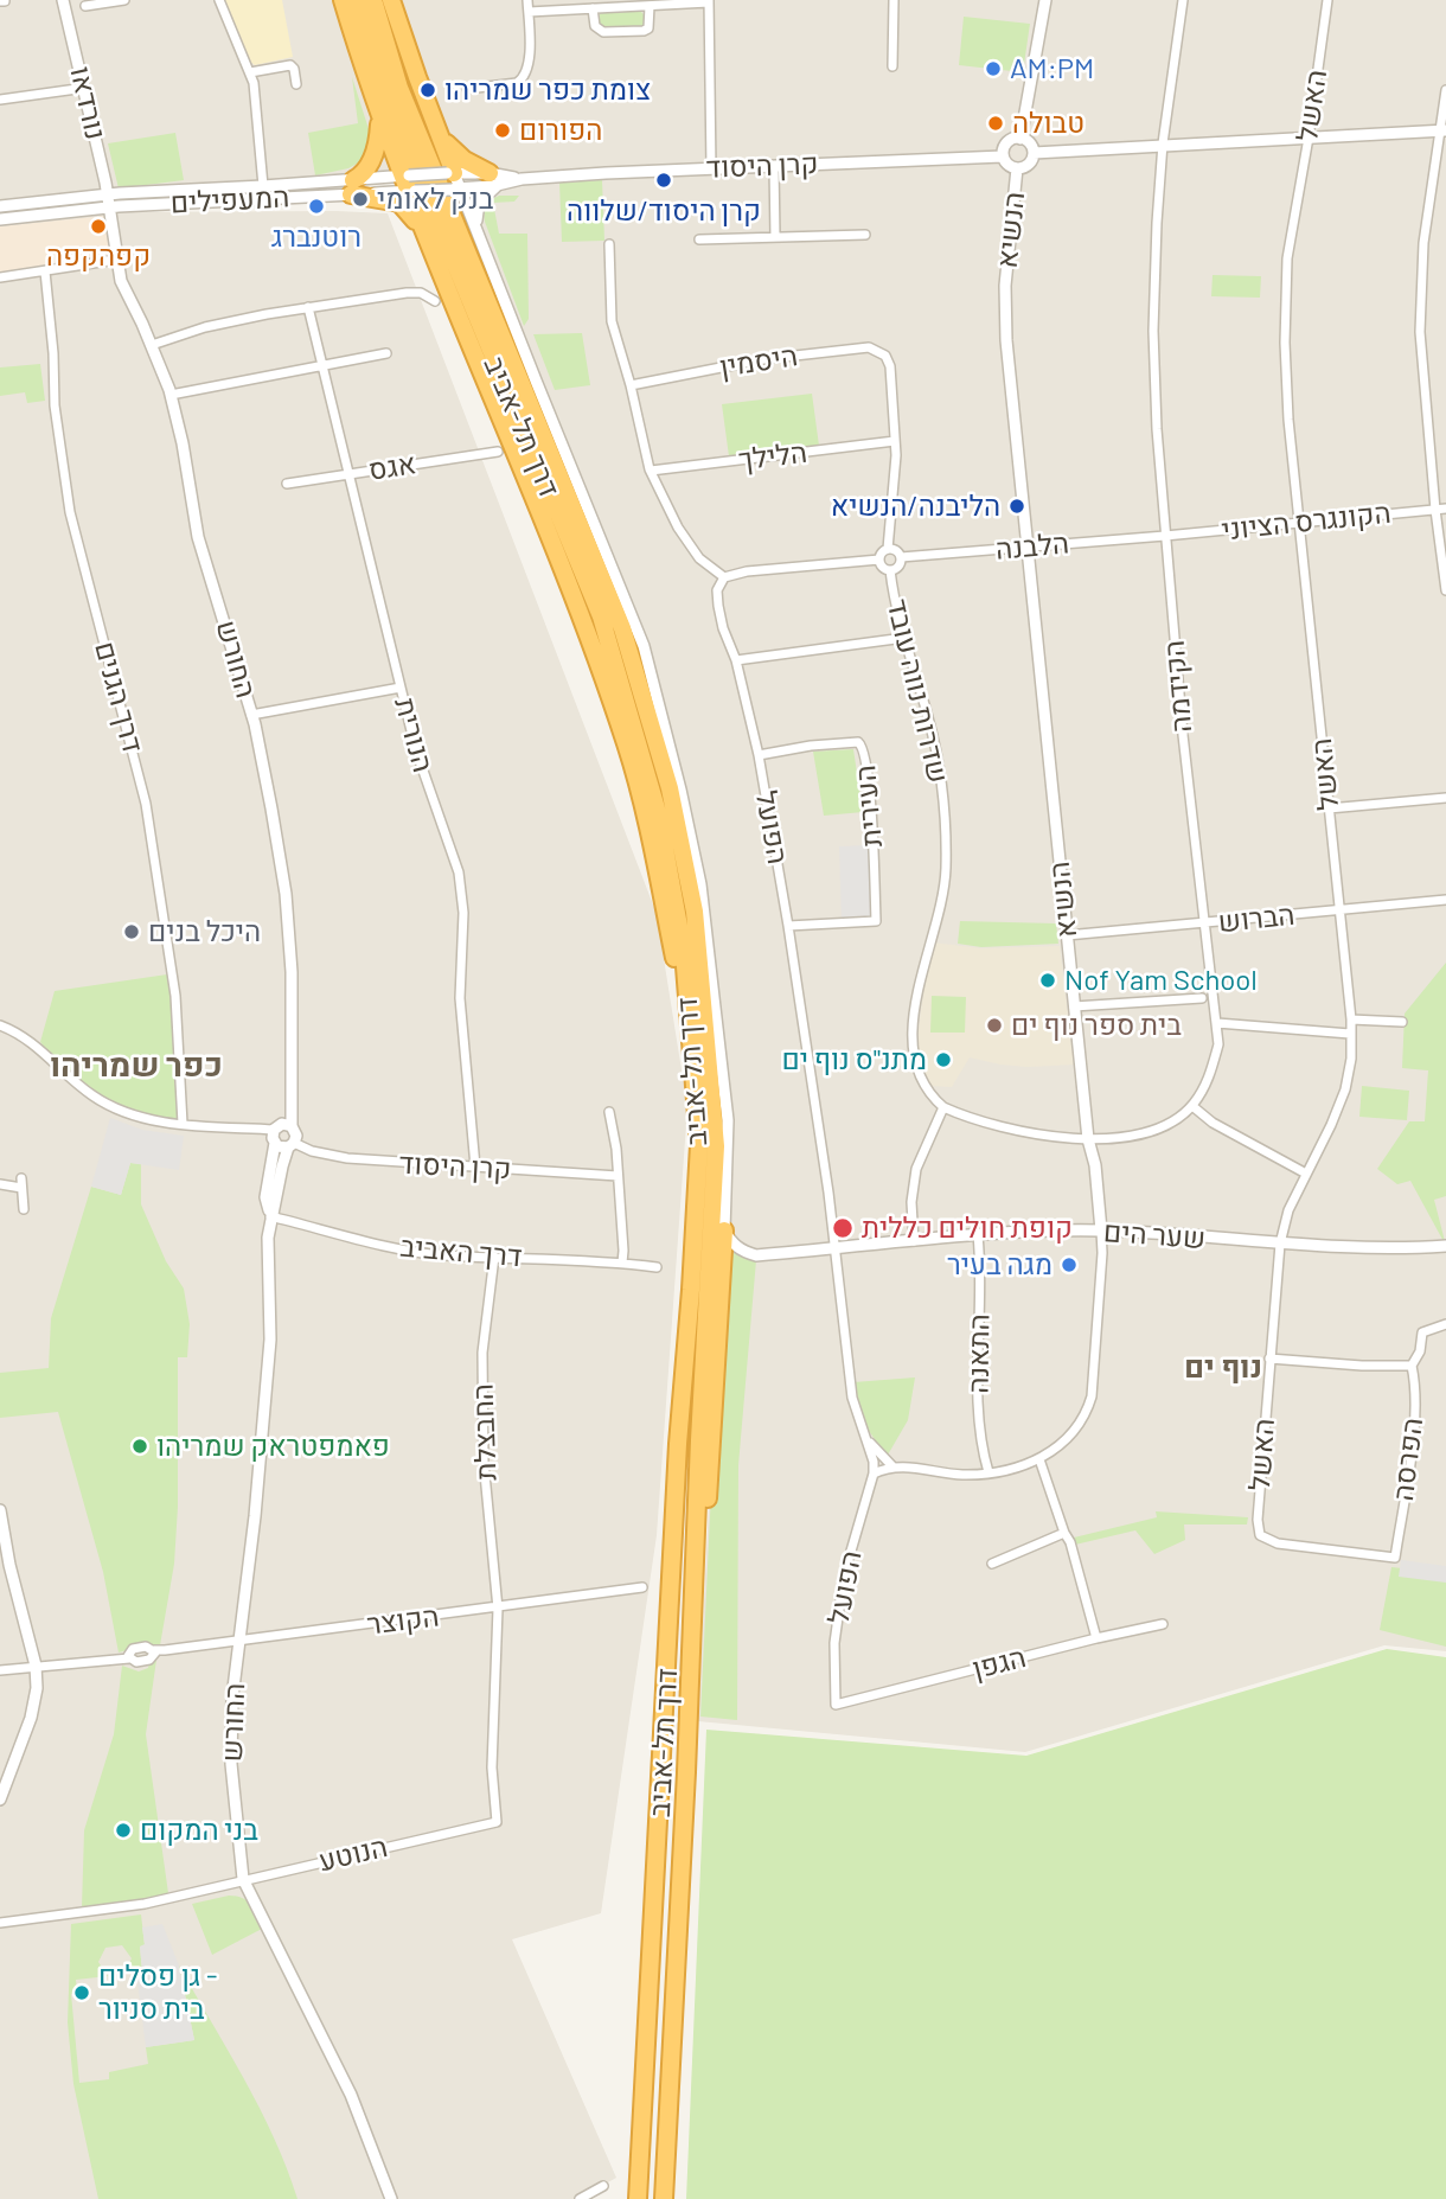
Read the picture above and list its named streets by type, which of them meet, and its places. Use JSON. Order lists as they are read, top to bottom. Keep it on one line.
{"streets":{"highway":["דרך תל-אביב"],"street":["נורדאו","האשל","קרן היסוד","המעפילים","הנשיא","היסמין","הלילך","אגס","הקונגרס הציוני","הלבנה","החורש","הקידמה","שדרות נווה עובד","דרך הגנים","הנורית","העירית","הפועל","הברוש","שער הים","דרך האביב","התאנה","החבצלת","הפרסה","הקוצר","הגפן","הנוטע"]},"crossings":[["נורדאו","המעפילים"],["נורדאו","החורש"],["האשל","הקונגרס הציוני"],["האשל","הברוש"],["האשל","שער הים"],["האשל","הפרסה"],["קרן היסוד","המעפילים"],["קרן היסוד","הנשיא"],["קרן היסוד","החורש"],["קרן היסוד","הנורית"],["המעפילים","החורש"],["הנשיא","הלבנה"],["הנשיא","הפועל"],["הנשיא","הברוש"],["הנשיא","שער הים"],["הנשיא","התאנה"],["היסמין","הלילך"],["אגס","הנורית"],["הקונגרס הציוני","הלבנה"],["הקונגרס הציוני","הקידמה"],["הלבנה","הקידמה"],["הלבנה","שדרות נווה עובד"],["החורש","דרך האביב"],["החורש","הקוצר"],["החורש","הנוטע"],["הקידמה","הברוש"],["העירית","הפועל"],["הפועל","שער הים"],["הפועל","הגפן"],["שער הים","התאנה"],["דרך האביב","החבצלת"],["החבצלת","הקוצר"],["החבצלת","הנוטע"],["הקוצר","הנוטע"]],"districts":["כפר שמריהו","נוף ים"],"places":["AM:PM","צומת כפר שמריהו","טבולה","הפורום","קרן היסוד/שלווה","בנק לאומי","רוטנברג","קפהקפה","הליבנה/הנשיא","היכל בנים","Nof Yam School","בית ספר נוף ים","מתנ\"ס נוף ים","קופת חולים כללית","מגה בעיר","פאמפטראק שמריהו","בני המקום","גן פסלים - בית סניור"]}
